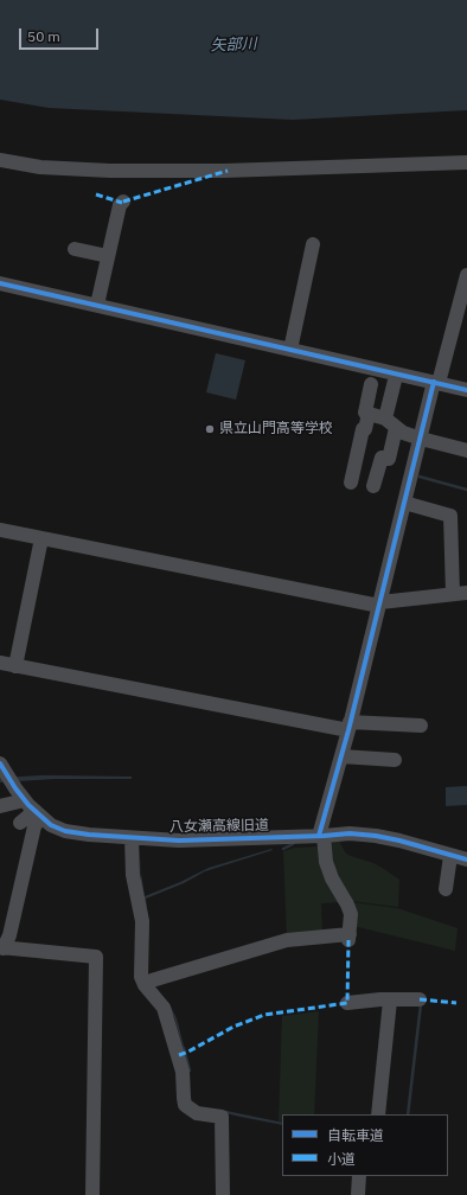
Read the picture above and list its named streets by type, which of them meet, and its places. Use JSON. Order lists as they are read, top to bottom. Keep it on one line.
{"streets":{"street":["八女瀬高線旧道"]},"water":["矢部川"],"places":["県立山門高等学校"],"legend":["自転車道","小道"],"scale_bar":"50 m"}
